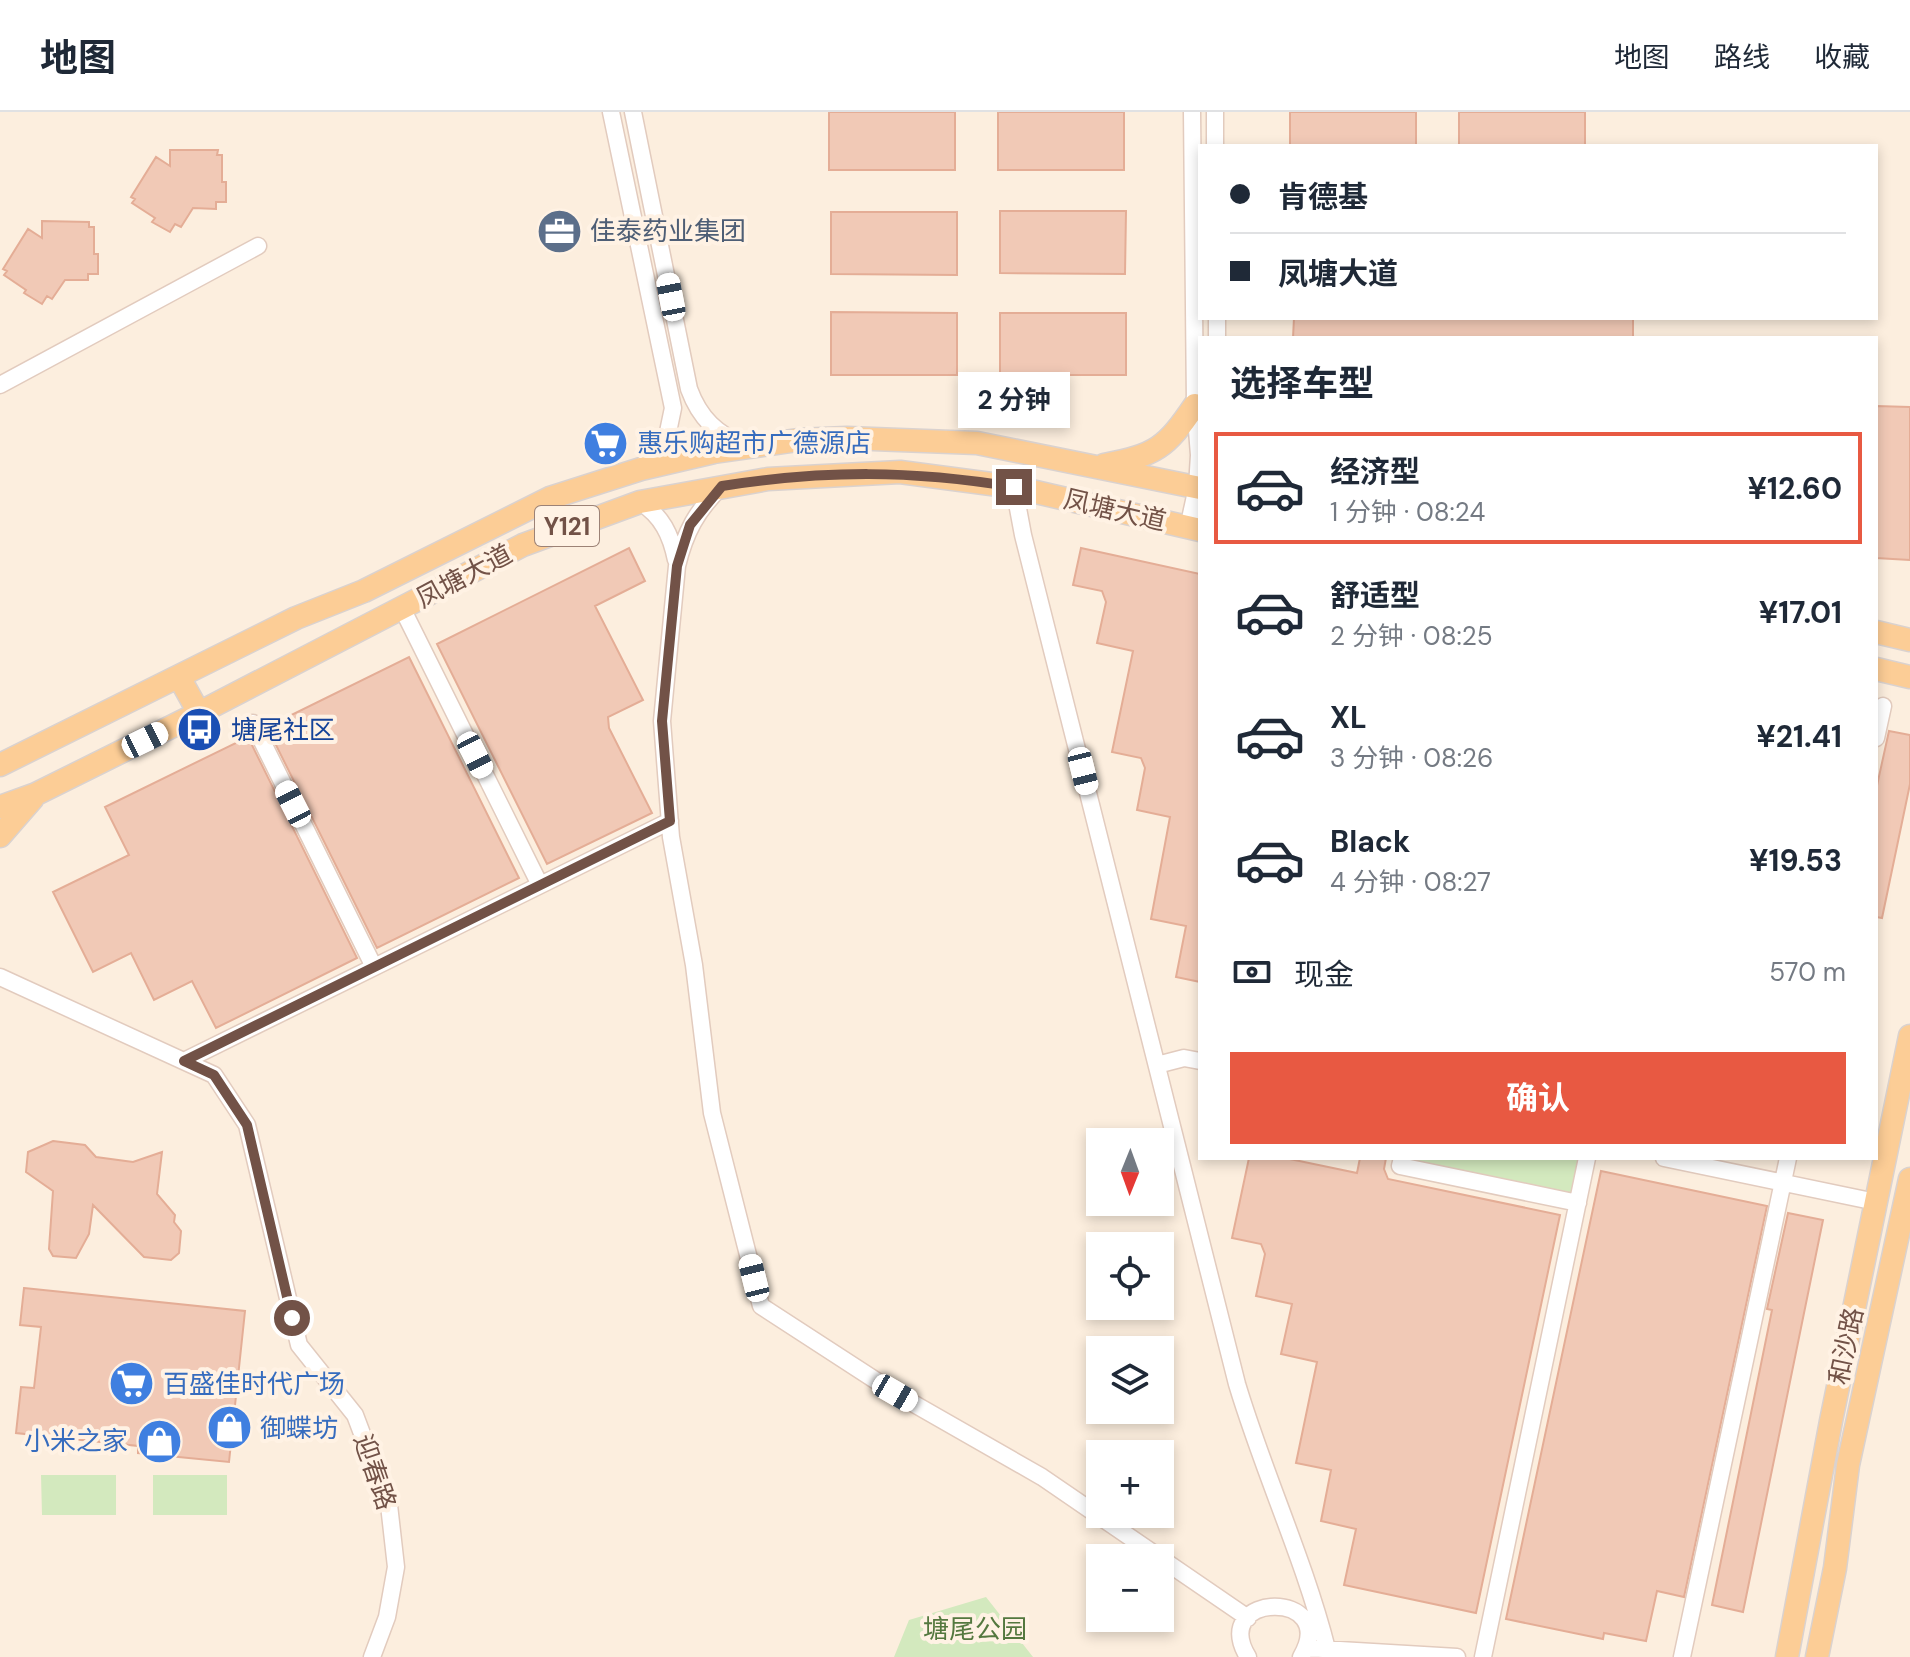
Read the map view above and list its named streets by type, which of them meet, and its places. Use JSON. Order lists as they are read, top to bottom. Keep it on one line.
{"streets":{"main road":["凤塘大道","Y121","和沙路"],"street":["迎春路"]},"parks":["塘尾公园"],"places":{"office":["佳泰药业集团"],"supermarket":["惠乐购超市广德源店","百盛佳时代广场"],"bus stop":["塘尾社区"],"shop":["御蝶坊","小米之家"]},"north":"bottom","page":{"header":"地图","nav":["地图","路线","收藏"],"banner":["肯德基","凤塘大道"],"heading":"选择车型","bubble":"2 分钟","list":[{"name":"经济型","note":"1 分钟 · 08:24","value":"¥12.60"},{"name":"舒适型","note":"2 分钟 · 08:25","value":"¥17.01"},{"name":"XL","note":"3 分钟 · 08:26","value":"¥21.41"},{"name":"Black","note":"4 分钟 · 08:27","value":"¥19.53"}],"pay":["现金","570 m"],"buttons":"确认","map_buttons":["+","−"]}}
